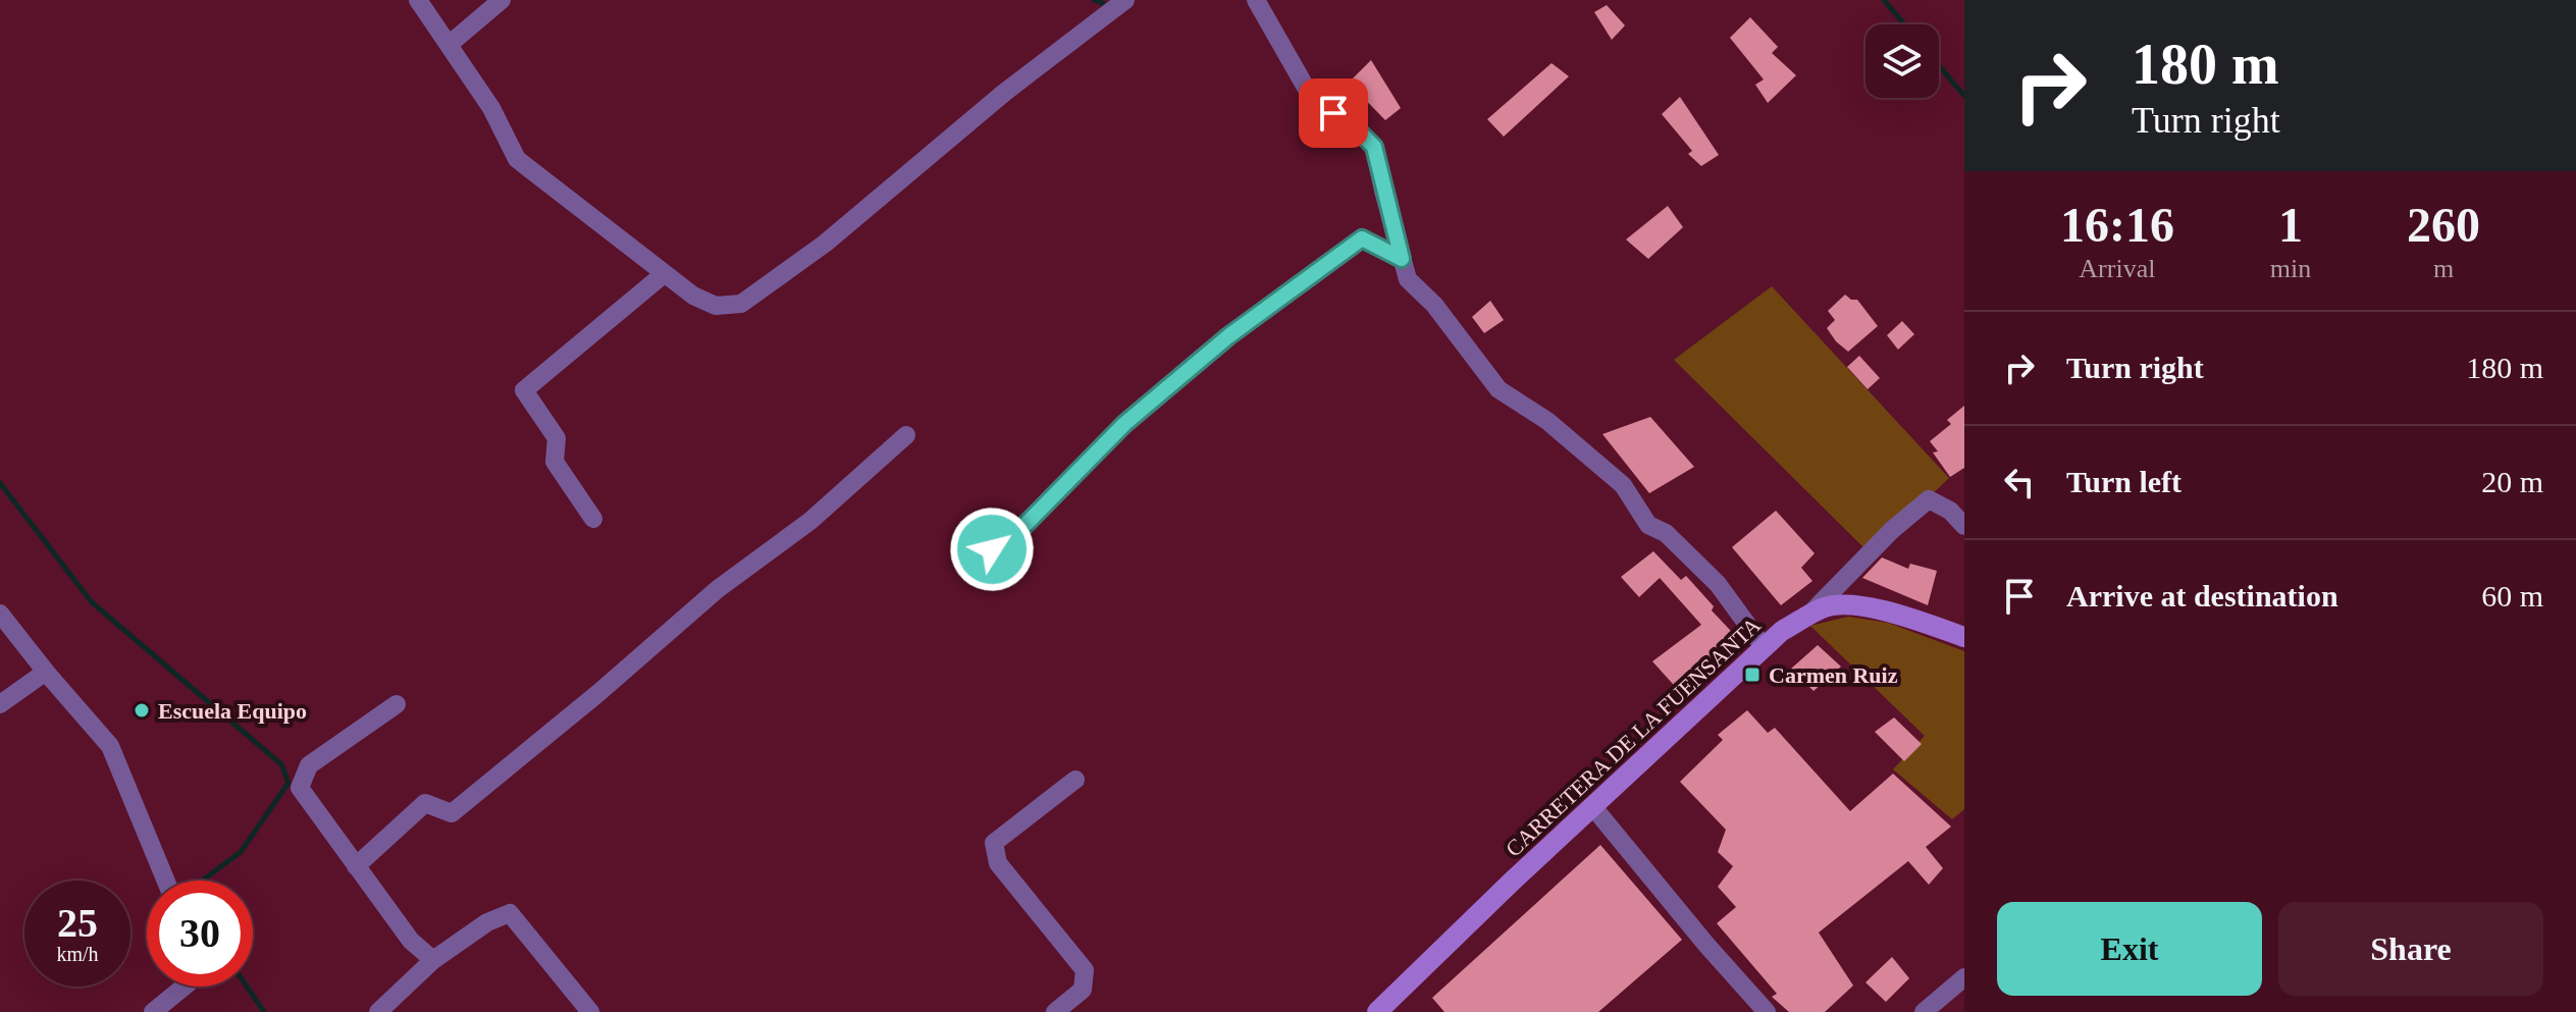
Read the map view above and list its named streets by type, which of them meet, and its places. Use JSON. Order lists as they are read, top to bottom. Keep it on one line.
{"streets":{"main road":["CARRETERA DE LA FUENSANTA"]},"places":{"transit":["Carmen Ruiz"],"other":["Escuela Equipo"]},"page":{"turn":["180 m","Turn right"],"eta":["16:16","Arrival","1","min","260","m"],"list":[{"name":"Turn right","value":"180 m"},{"name":"Turn left","value":"20 m"},{"name":"Arrive at destination","value":"60 m"}],"speed":"25 km/h","limit":"30","buttons":["Exit","Share"]}}
